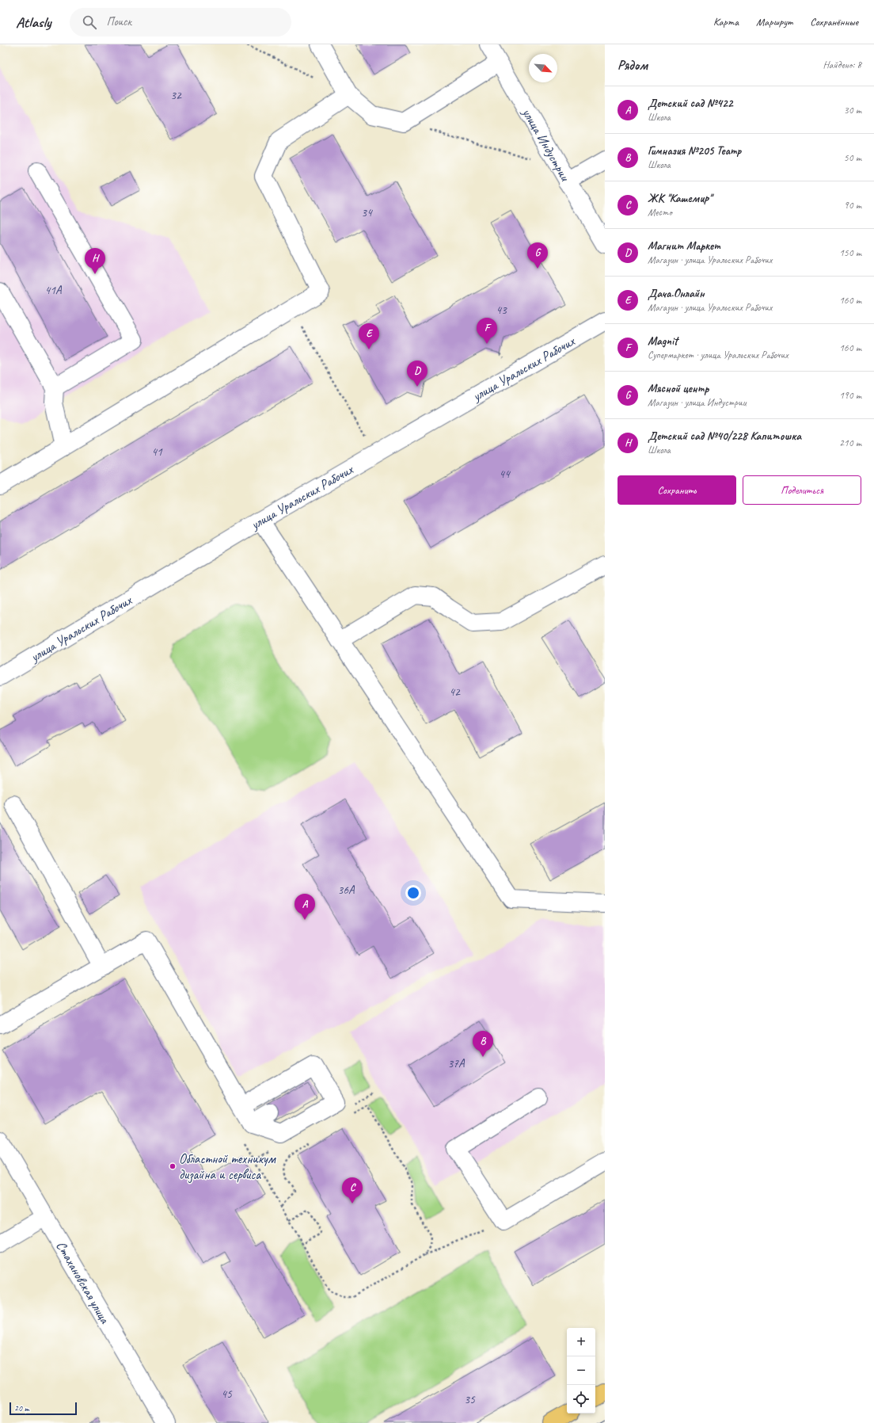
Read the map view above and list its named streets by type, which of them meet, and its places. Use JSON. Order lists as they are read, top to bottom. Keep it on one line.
{"streets":{"street":["улица Индустрии","улица Уральских Рабочих","Стахановская улица"]},"places":["Областной техникум дизайна и сервиса"],"house_numbers":["32","34","41А","43","41","44","42","36А","37А","45","35"],"scale_bar":"20 m","north":"bottom right","page":{"header":"Atlasly","search":"Поиск","nav":["Карта","Маршрут","Сохранённые"],"heading":["Рядом","Найдено: 8"],"list":[{"mark":"A","name":"Детский сад №422","note":"Школа","value":"30 m"},{"mark":"B","name":"Гимназия №205 Театр","note":"Школа","value":"50 m"},{"mark":"C","name":"ЖК \"Кашемир\"","note":"Место","value":"90 m"},{"mark":"D","name":"Магнит Маркет","note":"Магазин · улица Уральских Рабочих","value":"150 m"},{"mark":"E","name":"Дача.Онлайн","note":"Магазин · улица Уральских Рабочих","value":"160 m"},{"mark":"F","name":"Magnit","note":"Супермаркет · улица Уральских Рабочих","value":"160 m"},{"mark":"G","name":"Мясной центр","note":"Магазин · улица Индустрии","value":"190 m"},{"mark":"H","name":"Детский сад №40/228 Капитошка","note":"Школа","value":"210 m"}],"pins":["G","H","F","E","D","A","B","C"],"buttons":["Сохранить","Поделиться"],"map_buttons":["+","−"],"scale":"20 m"}}
